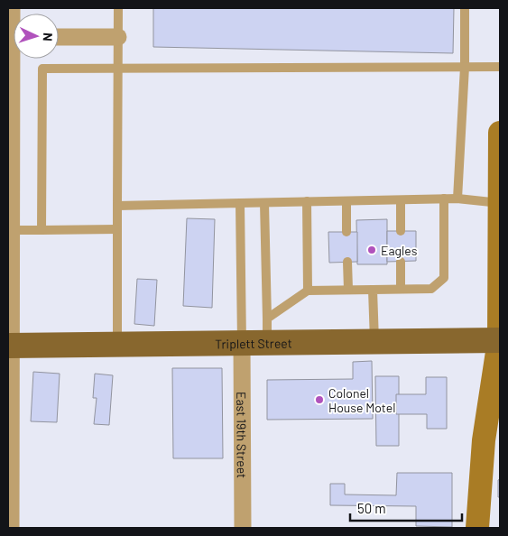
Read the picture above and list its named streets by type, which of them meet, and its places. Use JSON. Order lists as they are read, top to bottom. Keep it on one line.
{"streets":{"main road":["Triplett Street"],"street":["East 19th Street"]},"crossings":[["Triplett Street","East 19th Street"]],"places":["Eagles","Colonel House Motel"],"scale_bar":"50 m","north":"right"}
